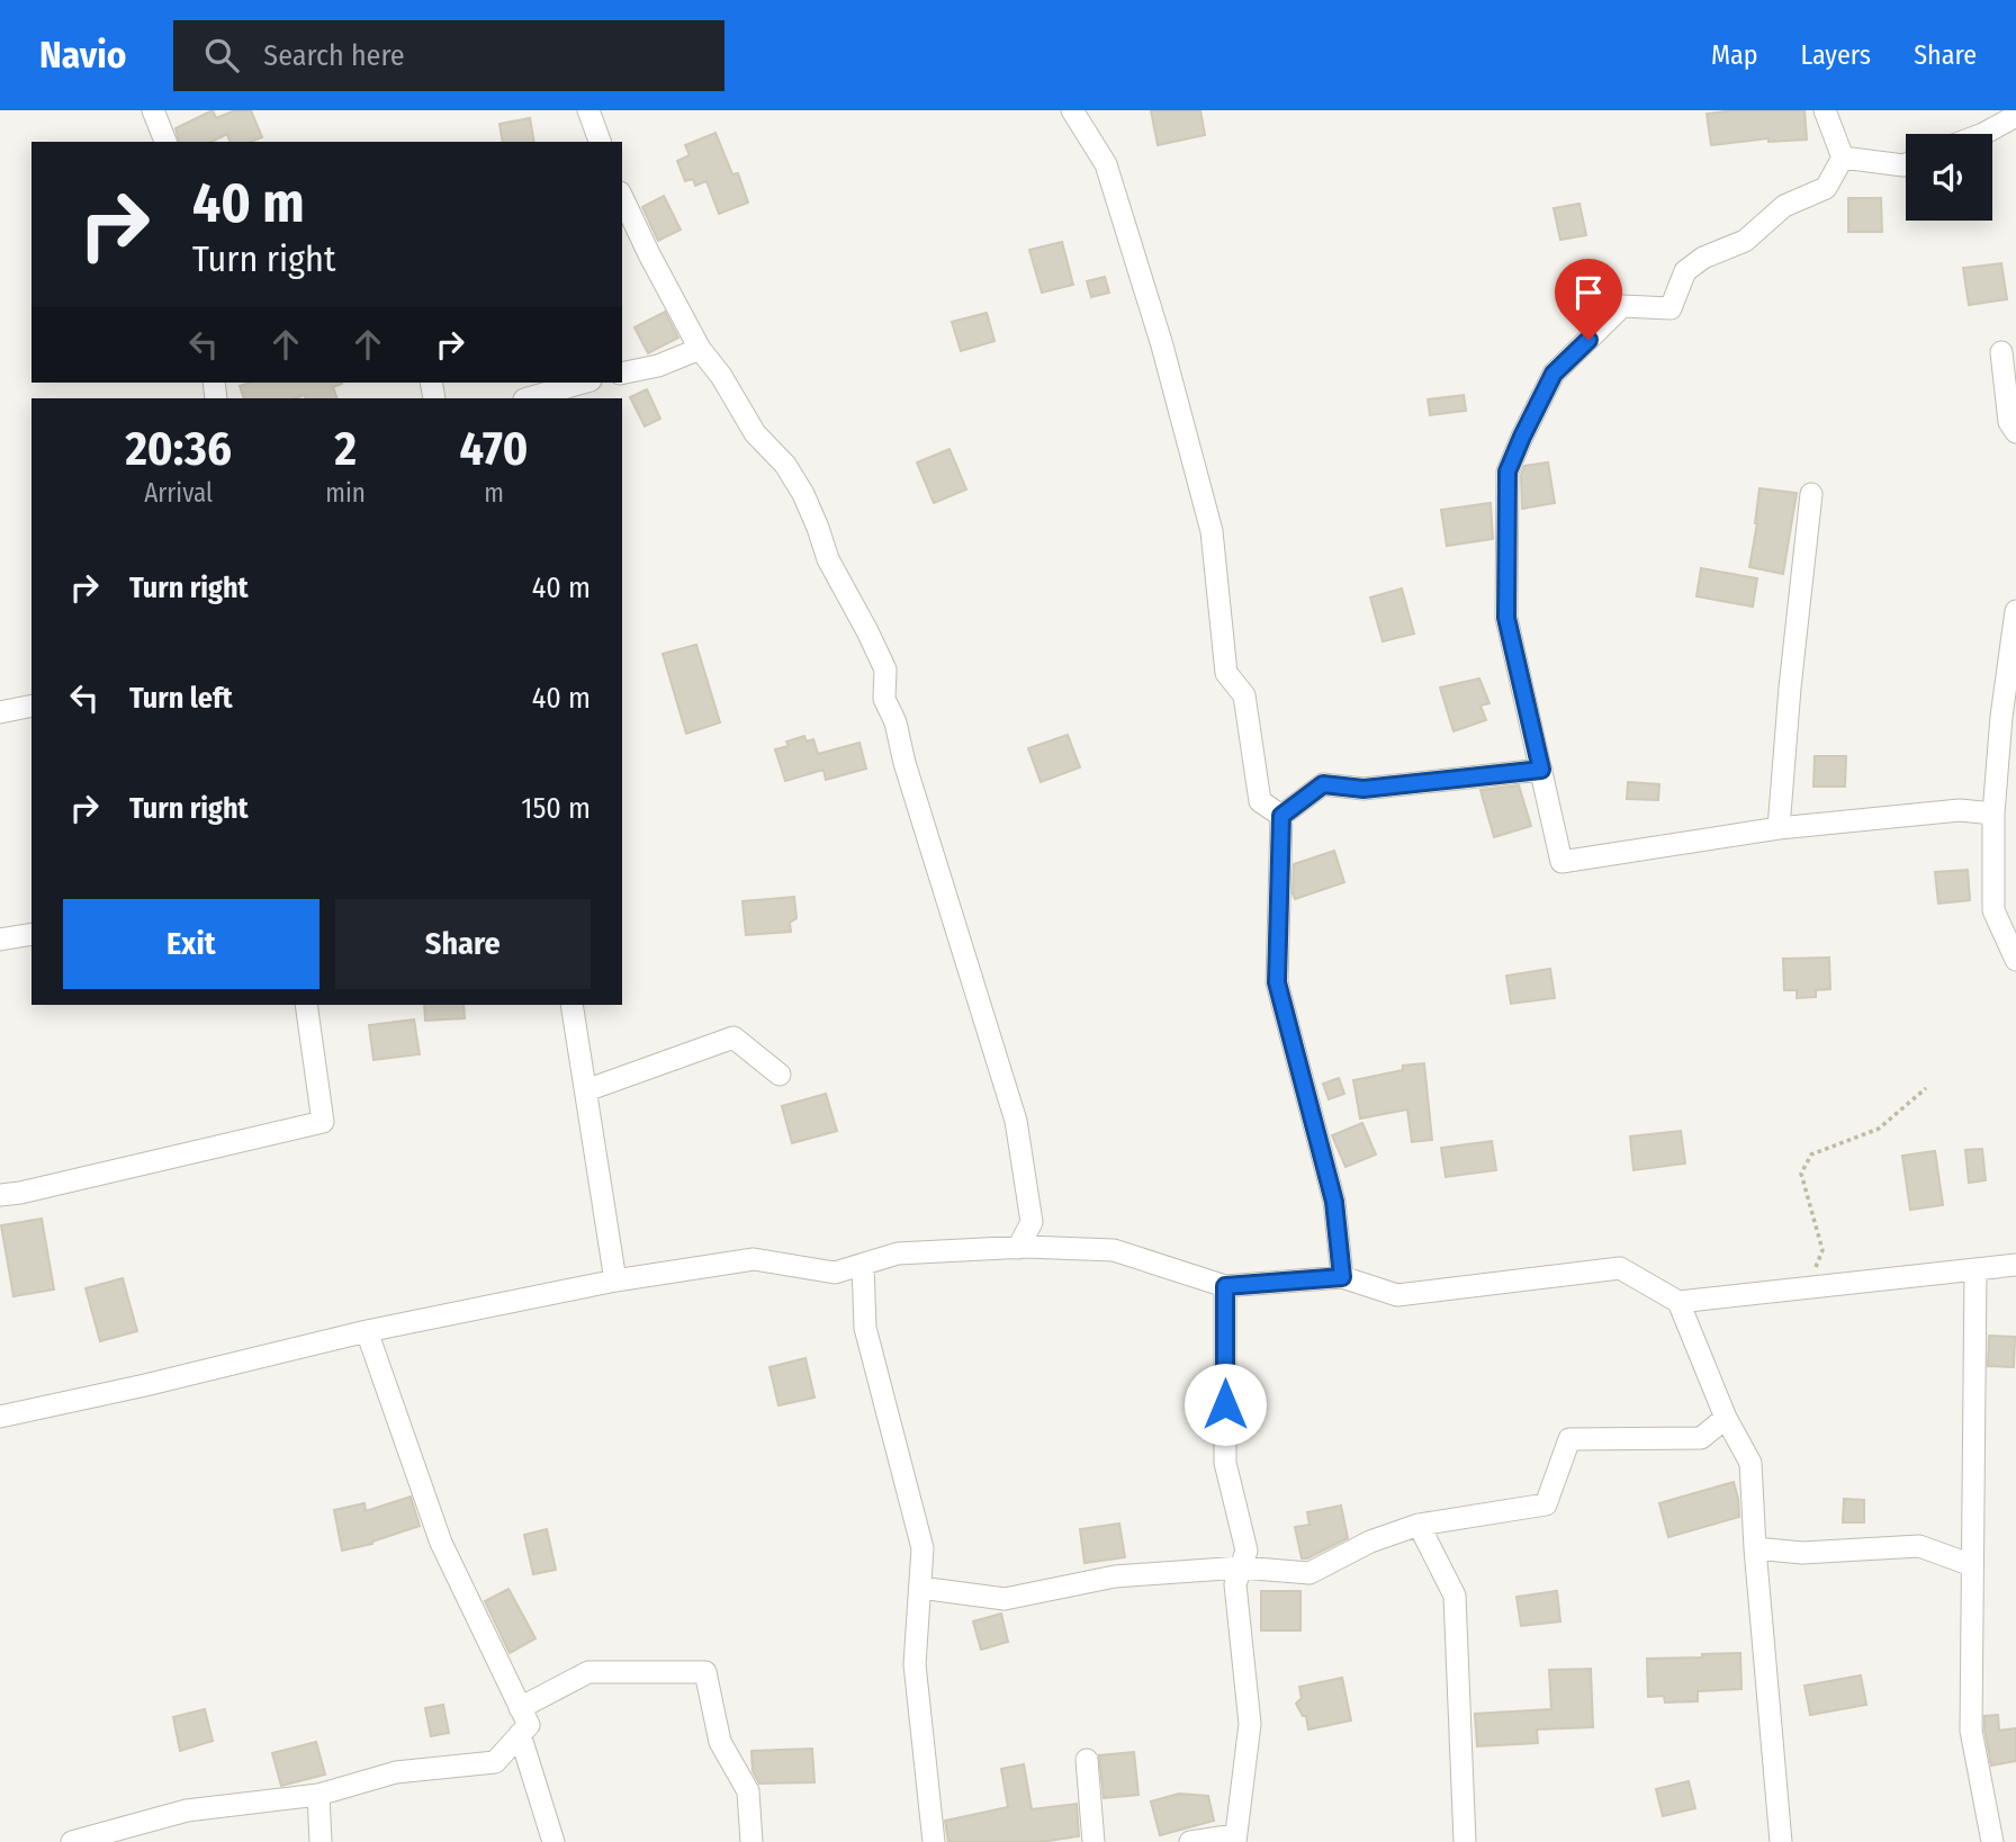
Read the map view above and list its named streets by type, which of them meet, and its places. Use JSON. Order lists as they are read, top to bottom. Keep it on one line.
{"page":{"header":"Navio","search":"Search here","nav":["Map","Layers","Share"],"turn":["40 m","Turn right"],"eta":["20:36","Arrival","2","min","470","m"],"list":[{"name":"Turn right","value":"40 m"},{"name":"Turn left","value":"40 m"},{"name":"Turn right","value":"150 m"}],"buttons":["Exit","Share"]}}
